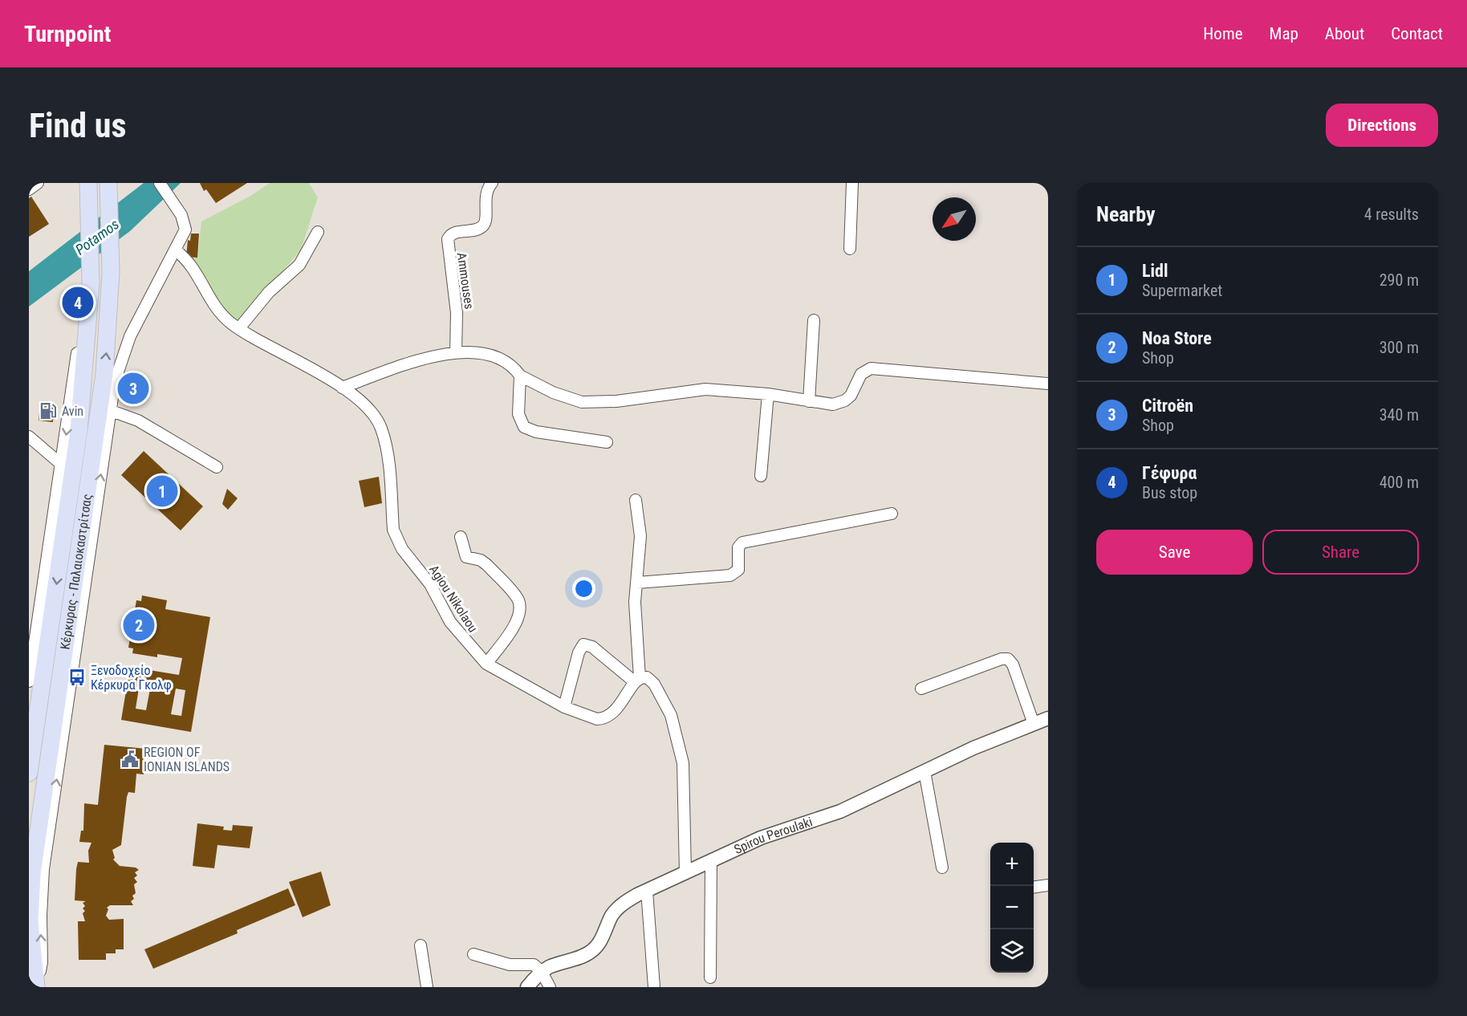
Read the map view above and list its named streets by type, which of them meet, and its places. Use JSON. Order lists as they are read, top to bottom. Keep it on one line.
{"streets":{"main road":["Κέρκυρας - Παλαιοκαστρίτσας"],"street":["Ammouses","Agiou Nikolaou","Spirou Peroulaki"]},"water":["Potamos"],"places":{"fuel station":["Avin"],"bus stop":["Ξενοδοχείο Κέρκυρα Γκολφ"],"public building":["REGION OF IONIAN ISLANDS"]},"north":"bottom left","page":{"header":"Turnpoint","nav":["Home","Map","About","Contact"],"buttons":["Directions",["Save","Share"]],"title":"Find us","heading":["Nearby","4 results"],"list":[{"mark":"1","name":"Lidl","note":"Supermarket","value":"290 m"},{"mark":"2","name":"Noa Store","note":"Shop","value":"300 m"},{"mark":"3","name":"Citroën","note":"Shop","value":"340 m"},{"mark":"4","name":"Γέφυρα","note":"Bus stop","value":"400 m"}],"pins":["4","3","1","2"],"map_buttons":["+","−"]}}
